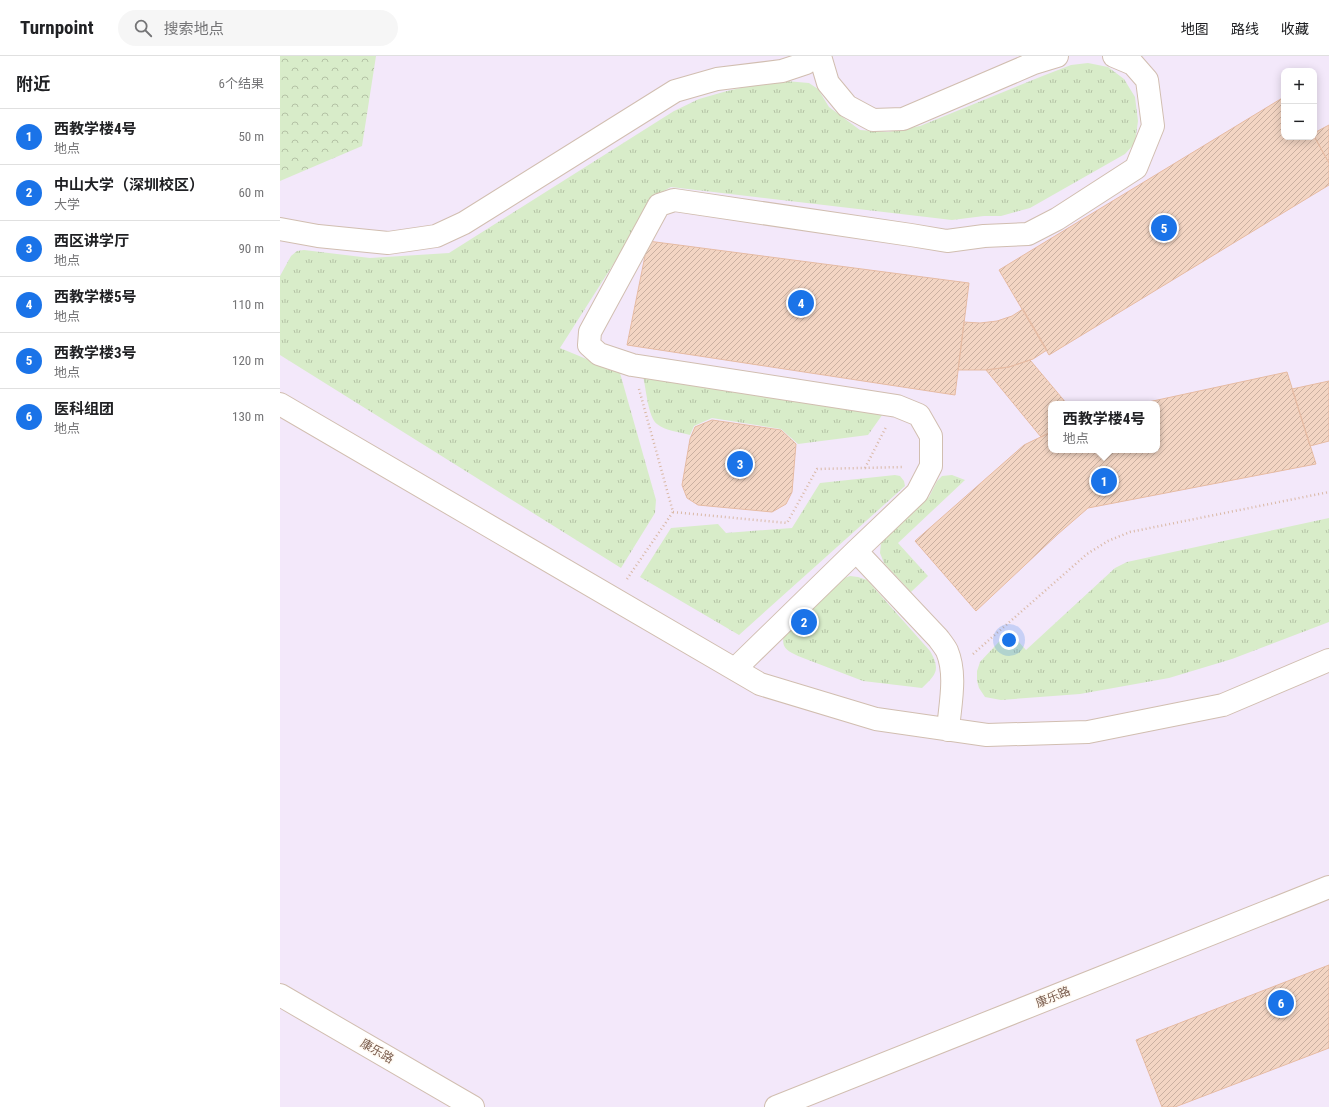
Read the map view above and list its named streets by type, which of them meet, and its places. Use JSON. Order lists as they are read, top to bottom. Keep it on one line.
{"streets":{"lane":["康乐路"]},"page":{"header":"Turnpoint","search":"搜索地点","nav":["地图","路线","收藏"],"heading":["附近","6个结果"],"map_buttons":["+","−"],"list":[{"mark":"1","name":"西教学楼4号","note":"地点","value":"50 m"},{"mark":"2","name":"中山大学（深圳校区）","note":"大学","value":"60 m"},{"mark":"3","name":"西区讲学厅","note":"地点","value":"90 m"},{"mark":"4","name":"西教学楼5号","note":"地点","value":"110 m"},{"mark":"5","name":"西教学楼3号","note":"地点","value":"120 m"},{"mark":"6","name":"医科组团","note":"地点","value":"130 m"}],"pins":["5","4","3","1","2","6"],"popup":["西教学楼4号","地点"]}}
